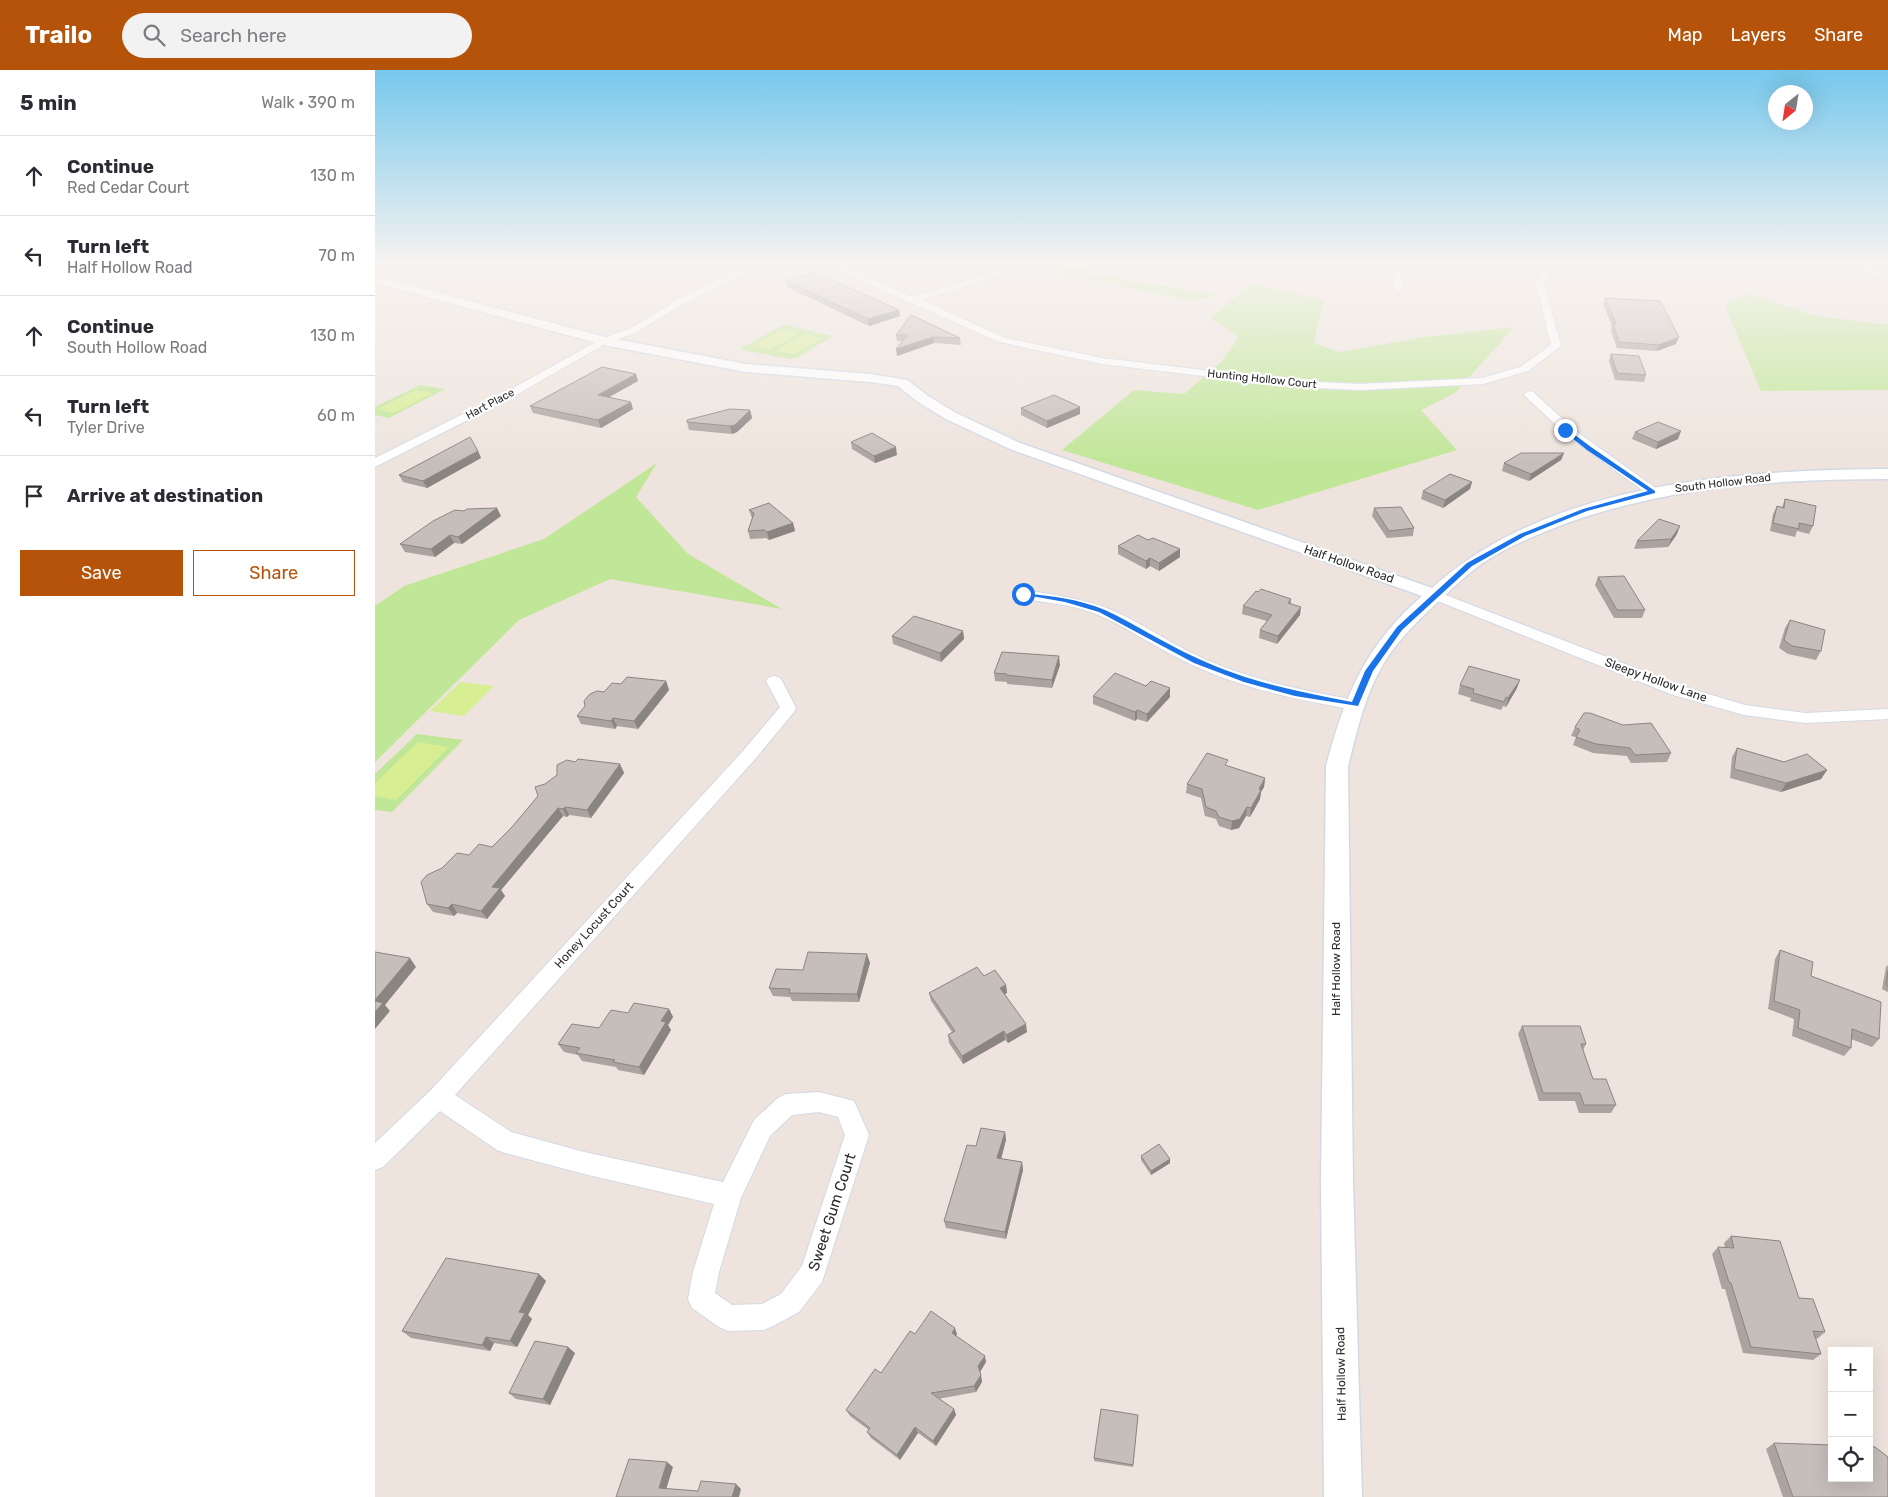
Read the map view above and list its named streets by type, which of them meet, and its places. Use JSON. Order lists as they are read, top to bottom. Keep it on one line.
{"streets":{"street":["Hunting Hollow Court","Hart Place","South Hollow Road","Half Hollow Road","Sleepy Hollow Lane","Honey Locust Court","Sweet Gum Court"]},"crossings":[["Hart Place","Half Hollow Road"],["South Hollow Road","Half Hollow Road"],["South Hollow Road","Sleepy Hollow Lane"],["Half Hollow Road","Sleepy Hollow Lane"]],"north":"bottom left","page":{"header":"Trailo","search":"Search here","nav":["Map","Layers","Share"],"heading":["5 min","Walk · 390 m"],"list":[["Continue","Red Cedar Court","130 m"],["Turn left","Half Hollow Road","70 m"],["Continue","South Hollow Road","130 m"],["Turn left","Tyler Drive","60 m"],"Arrive at destination"],"buttons":["Save","Share"],"map_buttons":["+","−"]}}
